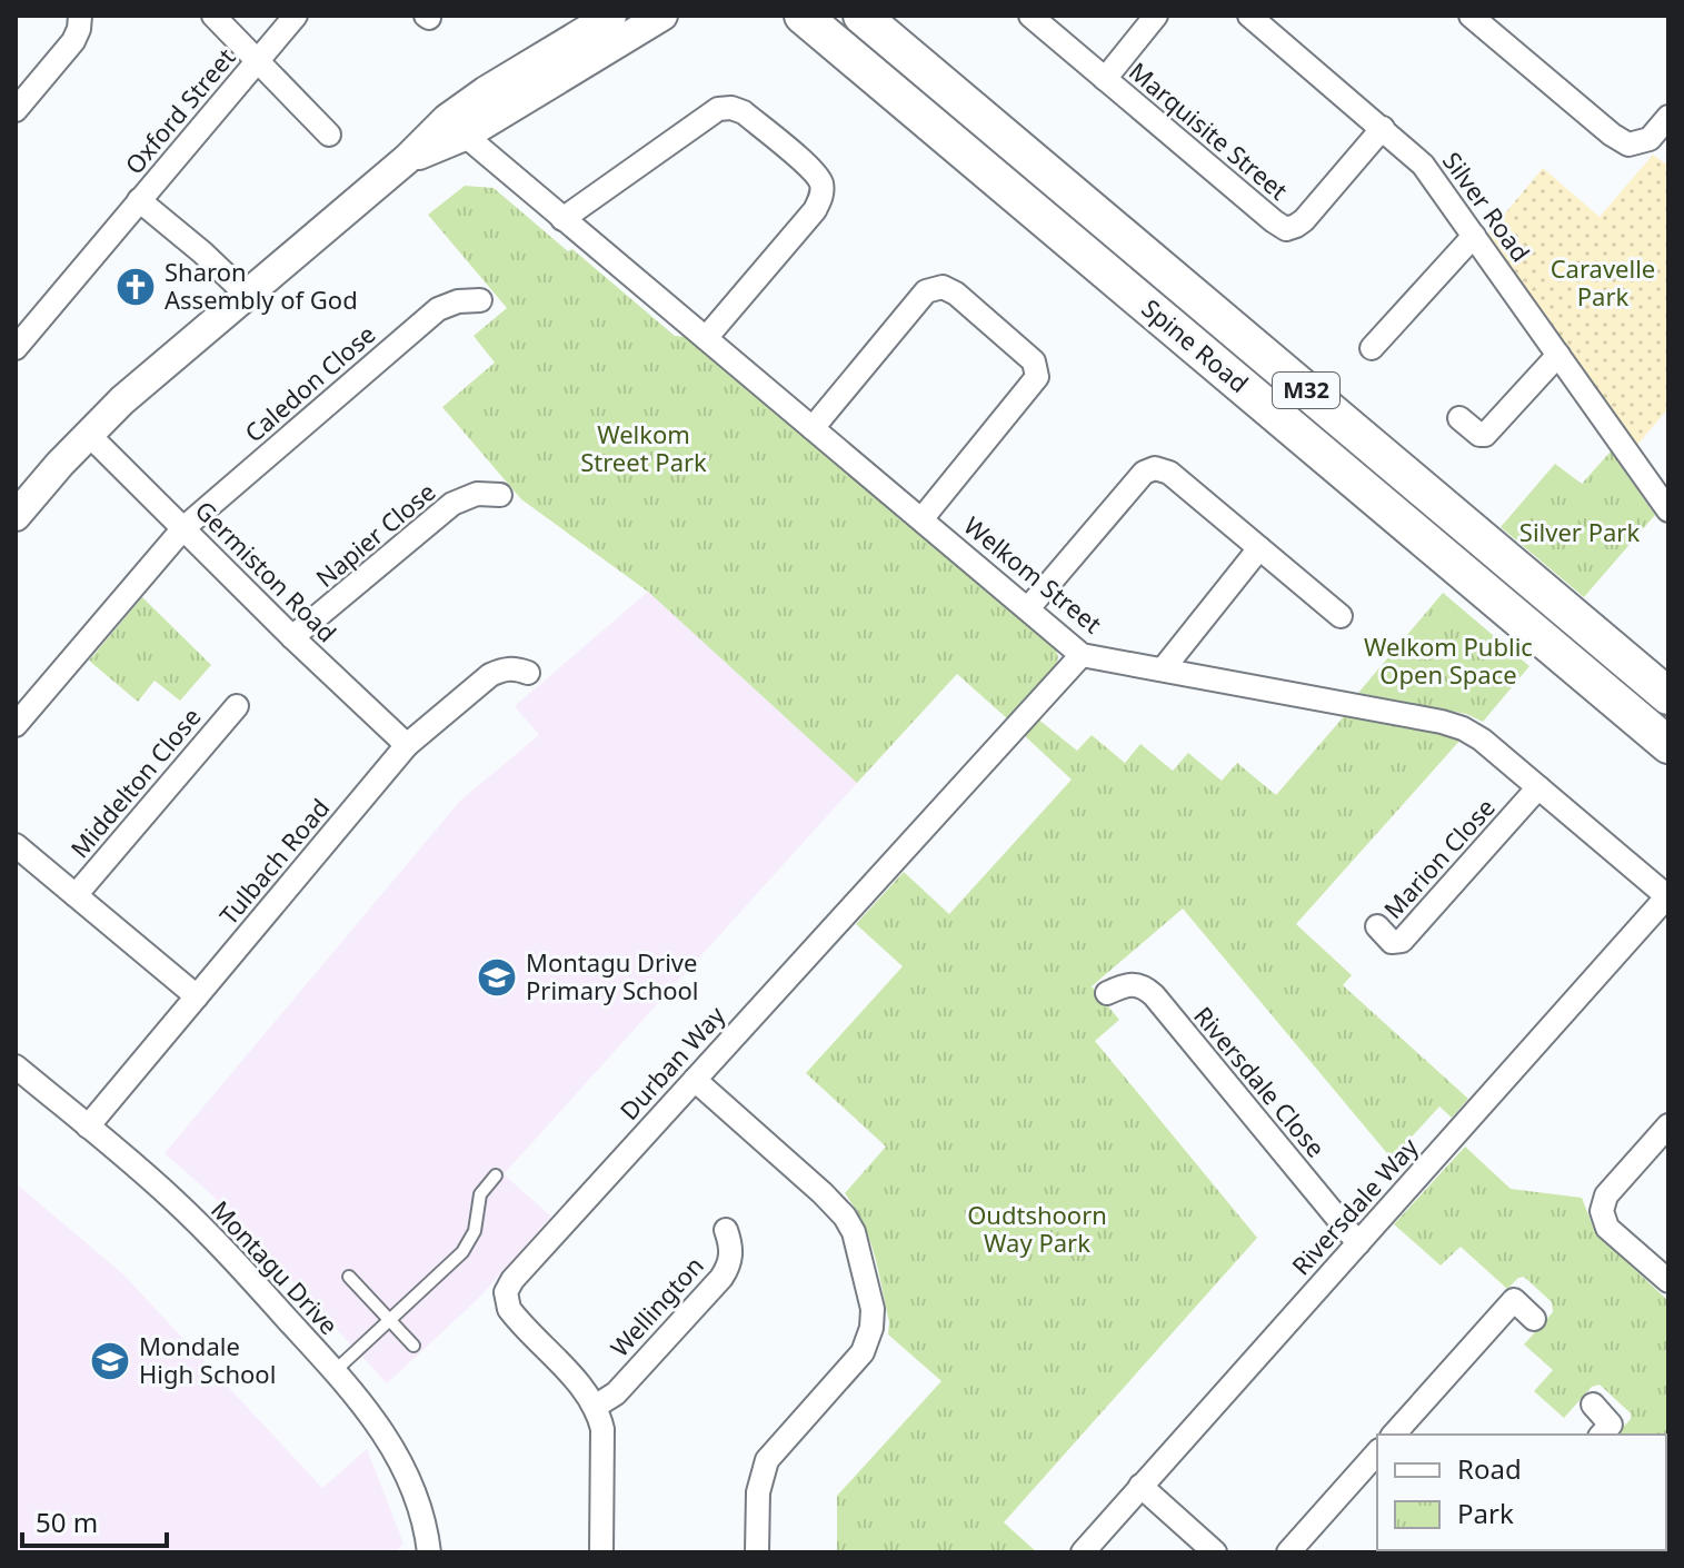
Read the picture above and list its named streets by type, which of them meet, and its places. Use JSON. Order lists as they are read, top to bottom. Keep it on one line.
{"streets":{"main road":["Spine Road","M32"],"street":["Oxford Street","Marquisite Street","Silver Road","Caledon Close","Napier Close","Germiston Road","Welkom Street","Middelton Close","Marion Close","Tulbach Road","Durban Way","Riversdale Close","Riversdale Way","Montagu Drive","Wellington"]},"crossings":[["Marquisite Street","Silver Road"],["Caledon Close","Germiston Road"],["Napier Close","Germiston Road"],["Germiston Road","Tulbach Road"],["Welkom Street","Marion Close"],["Welkom Street","Durban Way"],["Welkom Street","Riversdale Way"],["Tulbach Road","Montagu Drive"],["Durban Way","Wellington"],["Riversdale Close","Riversdale Way"]],"parks":["Caravelle Park","Welkom Street Park","Silver Park","Welkom Public Open Space","Oudtshoorn Way Park"],"places":{"church":["Sharon Assembly of God"],"school or university":["Montagu Drive Primary School","Mondale High School"]},"legend":["Road","Park"],"scale_bar":"50 m"}
